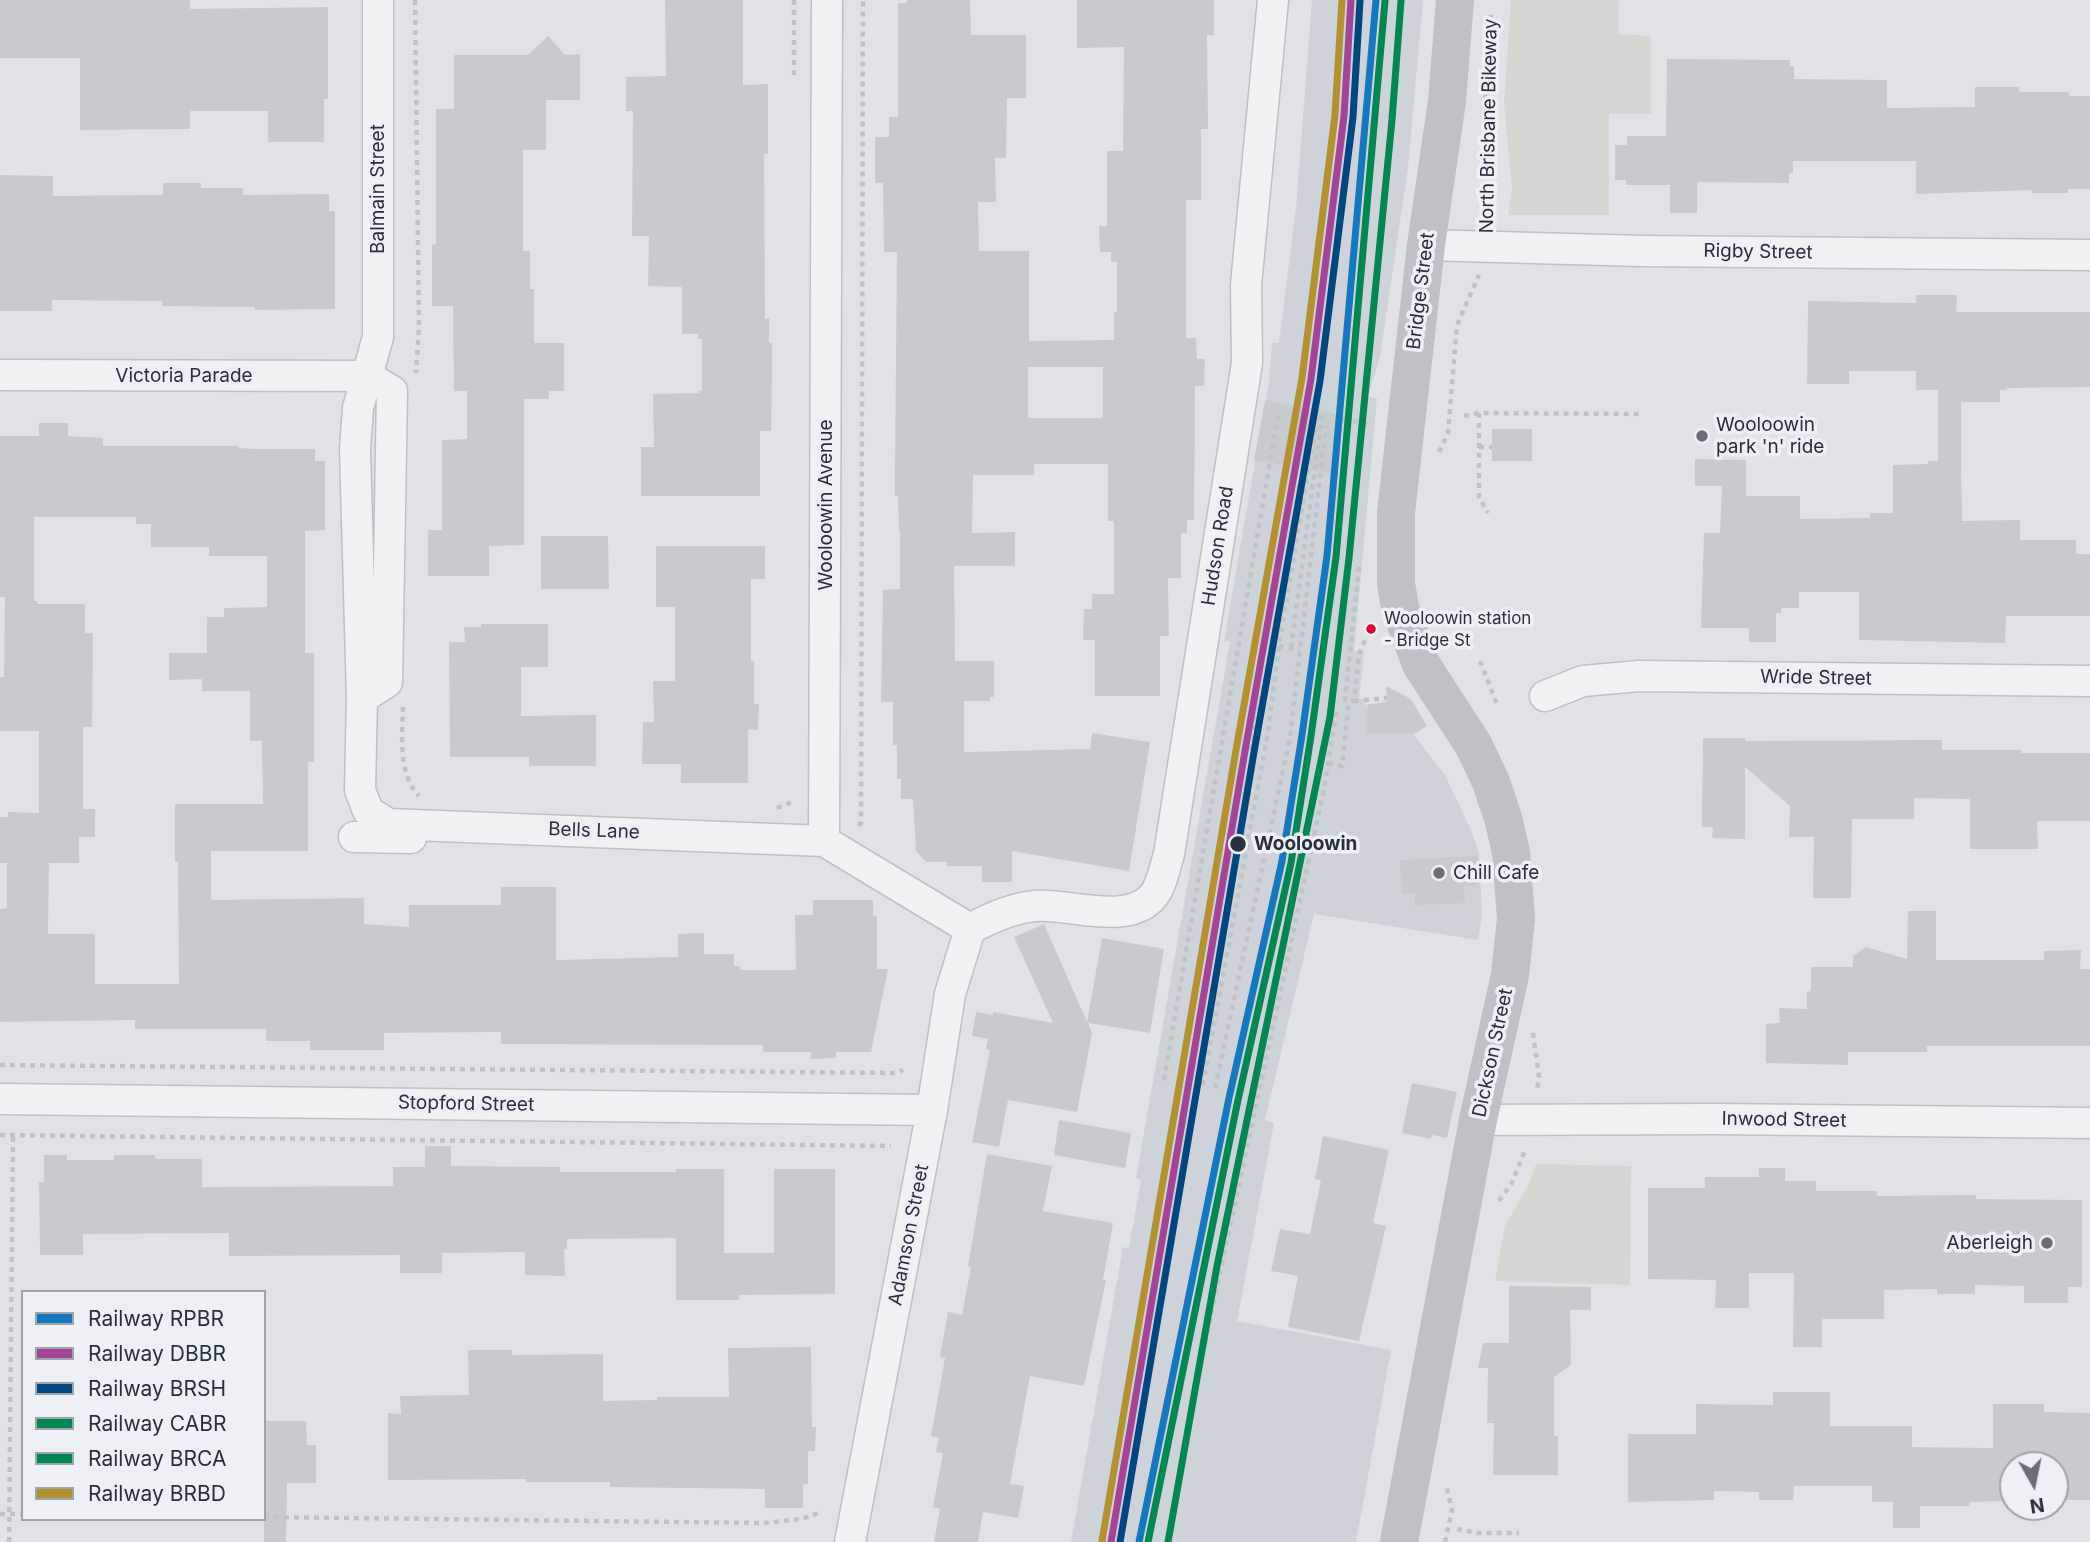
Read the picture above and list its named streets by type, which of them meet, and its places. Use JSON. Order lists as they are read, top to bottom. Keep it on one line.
{"streets":{"street":["Balmain Street","Rigby Street","Bridge Street","Victoria Parade","Wooloowin Avenue","Hudson Road","Wride Street","Bells Lane","Dickson Street","Stopford Street","Inwood Street","Adamson Street"],"path":["North Brisbane Bikeway"]},"crossings":[["North Brisbane Bikeway","Rigby Street"],["Balmain Street","Victoria Parade"],["Balmain Street","Bells Lane"],["Rigby Street","Bridge Street"],["Bridge Street","Dickson Street"],["Wooloowin Avenue","Bells Lane"],["Hudson Road","Adamson Street"],["Dickson Street","Inwood Street"],["Stopford Street","Adamson Street"]],"places":["Wooloowin park 'n' ride","Wooloowin station - Bridge St","Wooloowin","Chill Cafe","Aberleigh"],"lines":["rail line RPBR","rail line DBBR","rail line BRBD","rail line BRSH","rail line CABR","rail line BRCA"],"legend":["Railway RPBR","Railway DBBR","Railway BRSH","Railway CABR","Railway BRCA","Railway BRBD"],"north":"bottom"}
